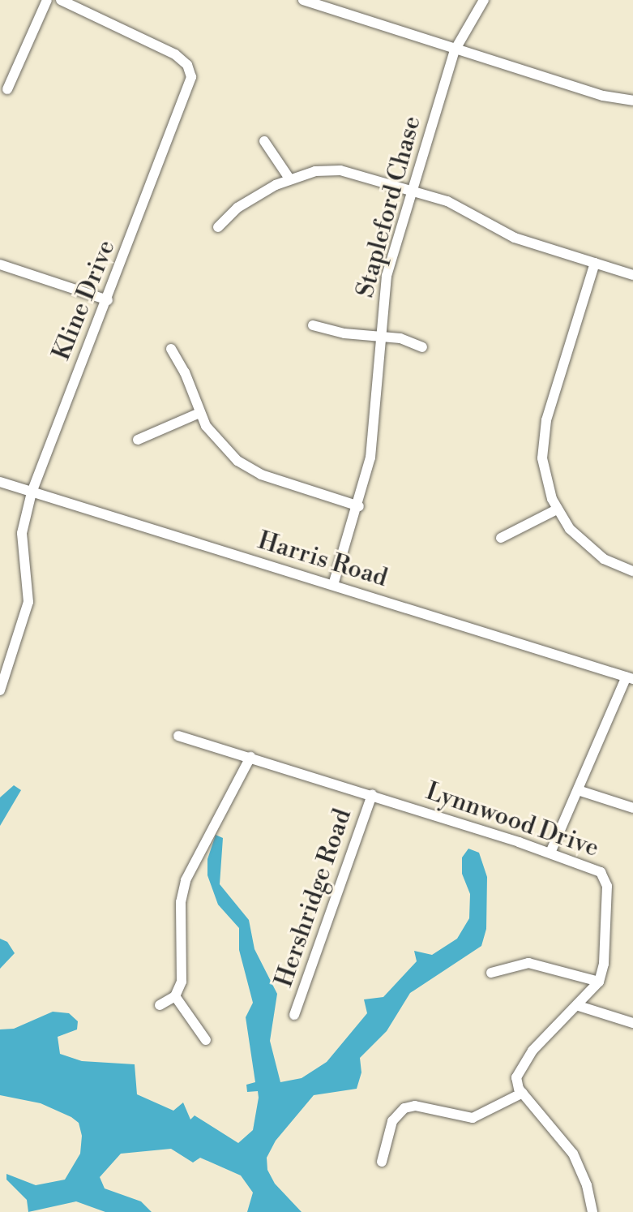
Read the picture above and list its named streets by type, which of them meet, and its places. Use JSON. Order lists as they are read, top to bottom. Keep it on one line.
{"streets":{"street":["Stapleford Chase","Kline Drive","Harris Road","Lynnwood Drive","Hershridge Road"]},"crossings":[["Stapleford Chase","Harris Road"],["Kline Drive","Harris Road"],["Lynnwood Drive","Hershridge Road"]]}
